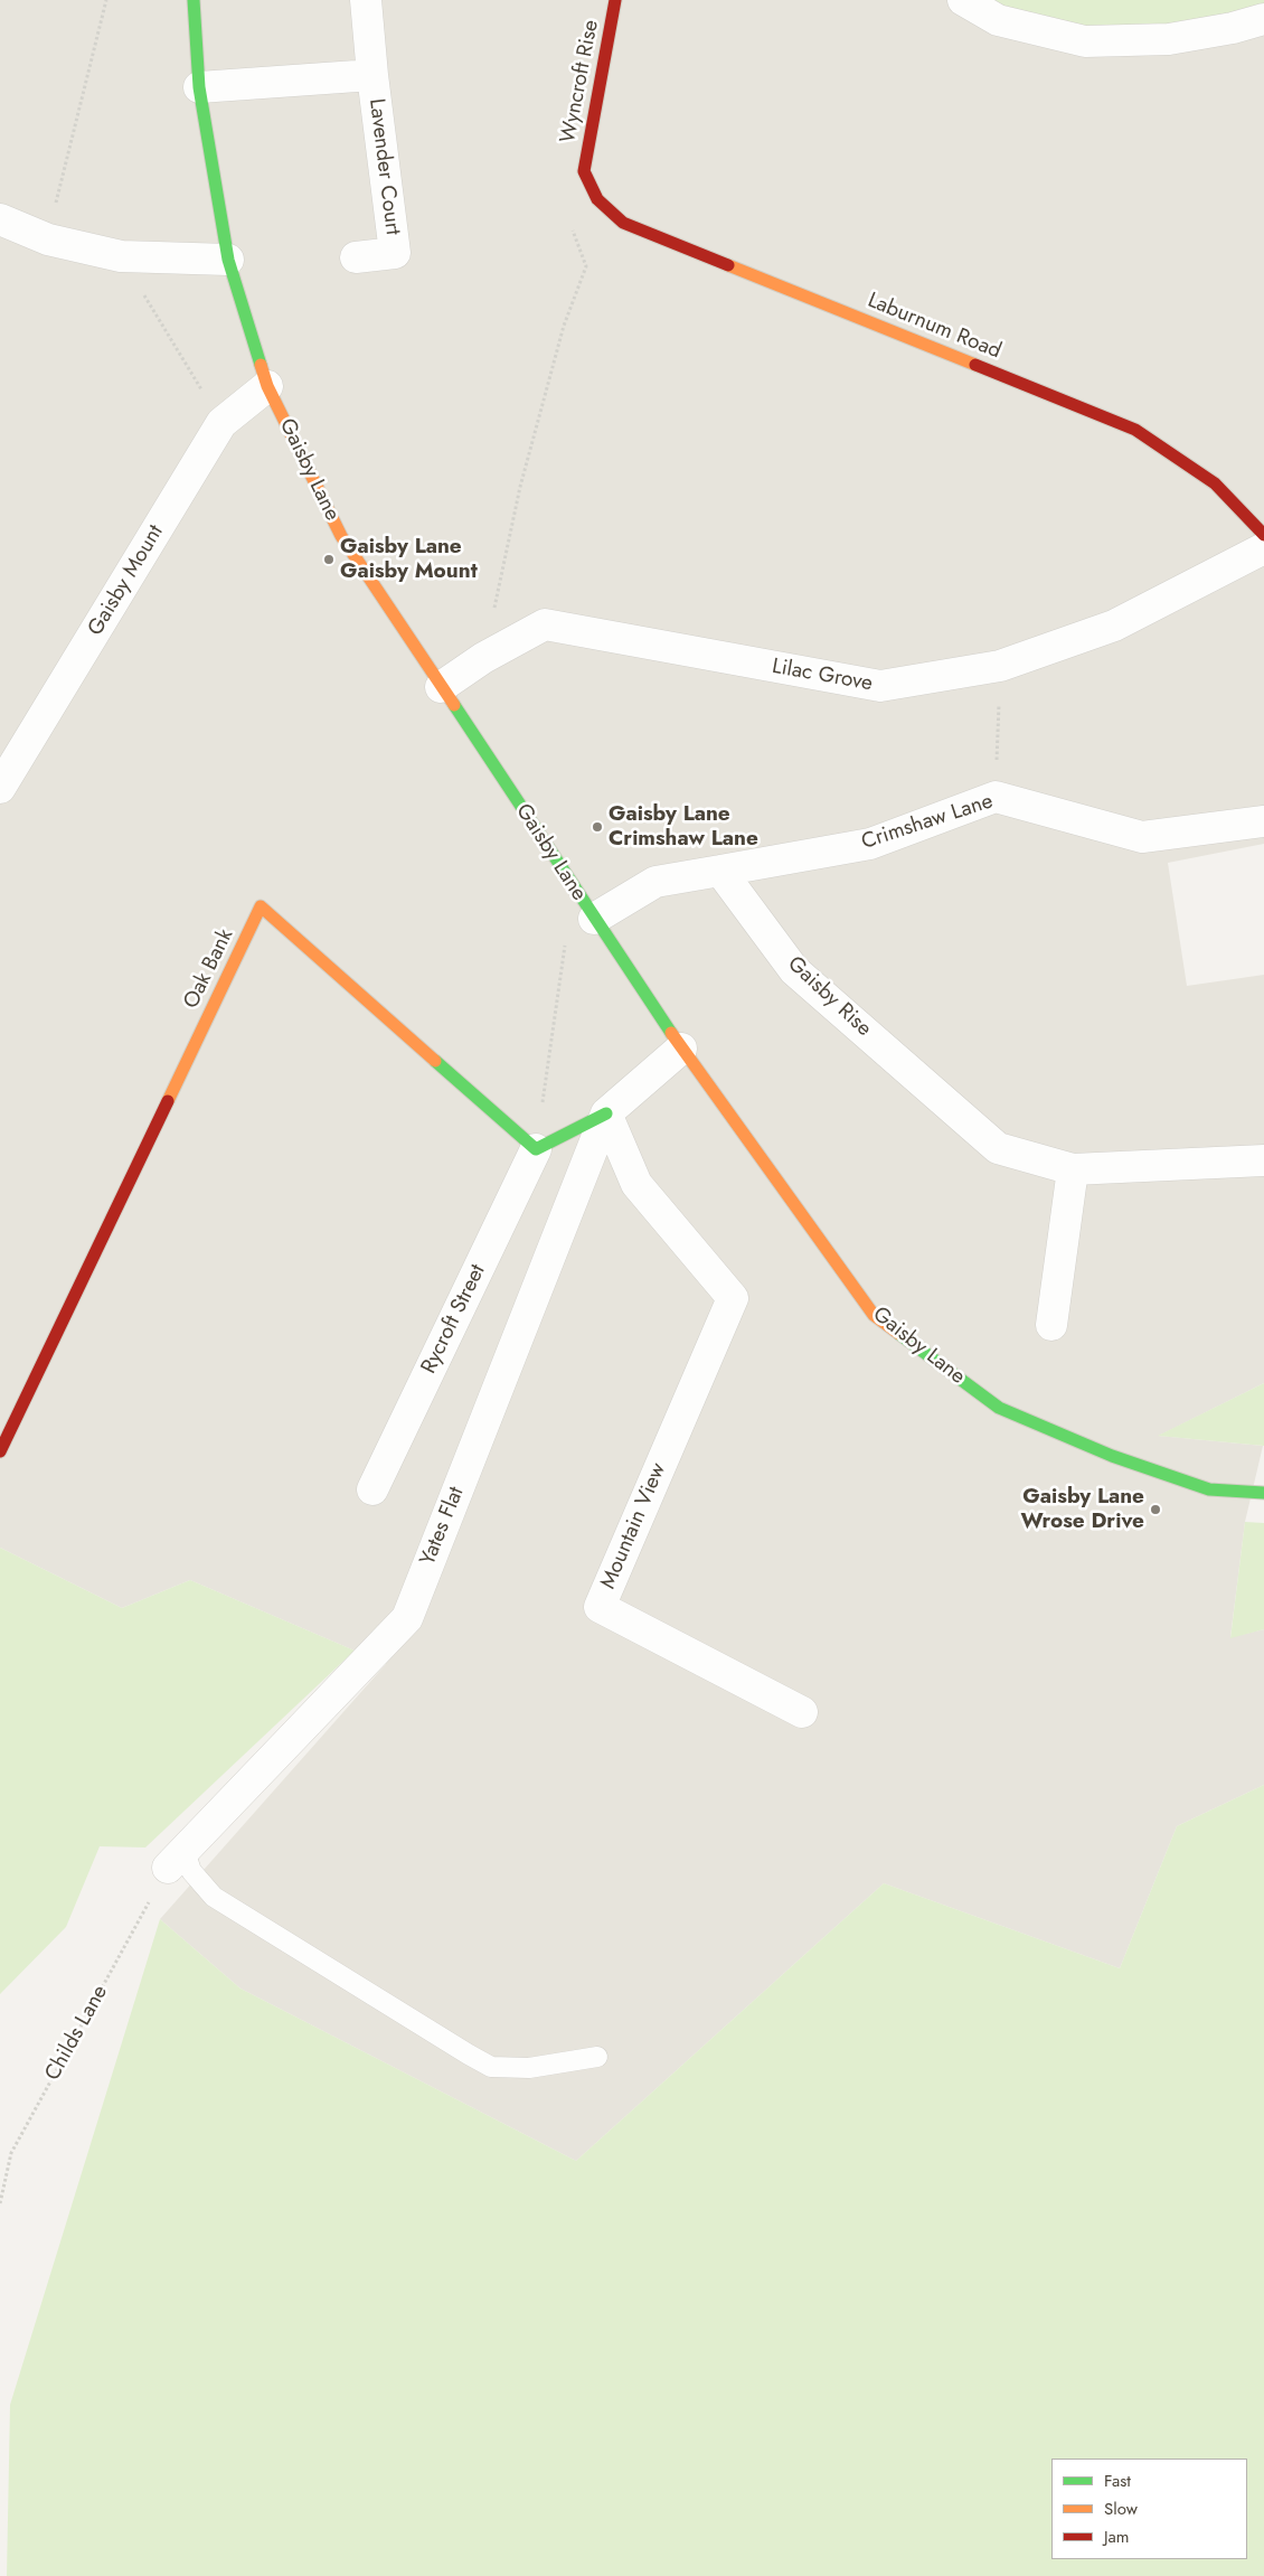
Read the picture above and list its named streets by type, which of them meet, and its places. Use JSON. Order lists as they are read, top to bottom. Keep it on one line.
{"streets":{"street":["Wyncroft Rise","Lavender Court","Laburnum Road","Gaisby Lane","Gaisby Mount","Lilac Grove","Crimshaw Lane","Oak Bank","Gaisby Rise","Rycroft Street","Yates Flat","Mountain View"],"path":["Childs Lane"]},"crossings":[["Wyncroft Rise","Laburnum Road"],["Lavender Court","Gaisby Lane"],["Gaisby Lane","Gaisby Mount"],["Gaisby Lane","Lilac Grove"],["Crimshaw Lane","Gaisby Rise"],["Oak Bank","Rycroft Street"],["Yates Flat","Mountain View"],["Yates Flat","Childs Lane"]],"places":["Gaisby Lane Gaisby Mount","Gaisby Lane Crimshaw Lane","Gaisby Lane Wrose Drive"],"legend":["Fast","Slow","Jam"]}
